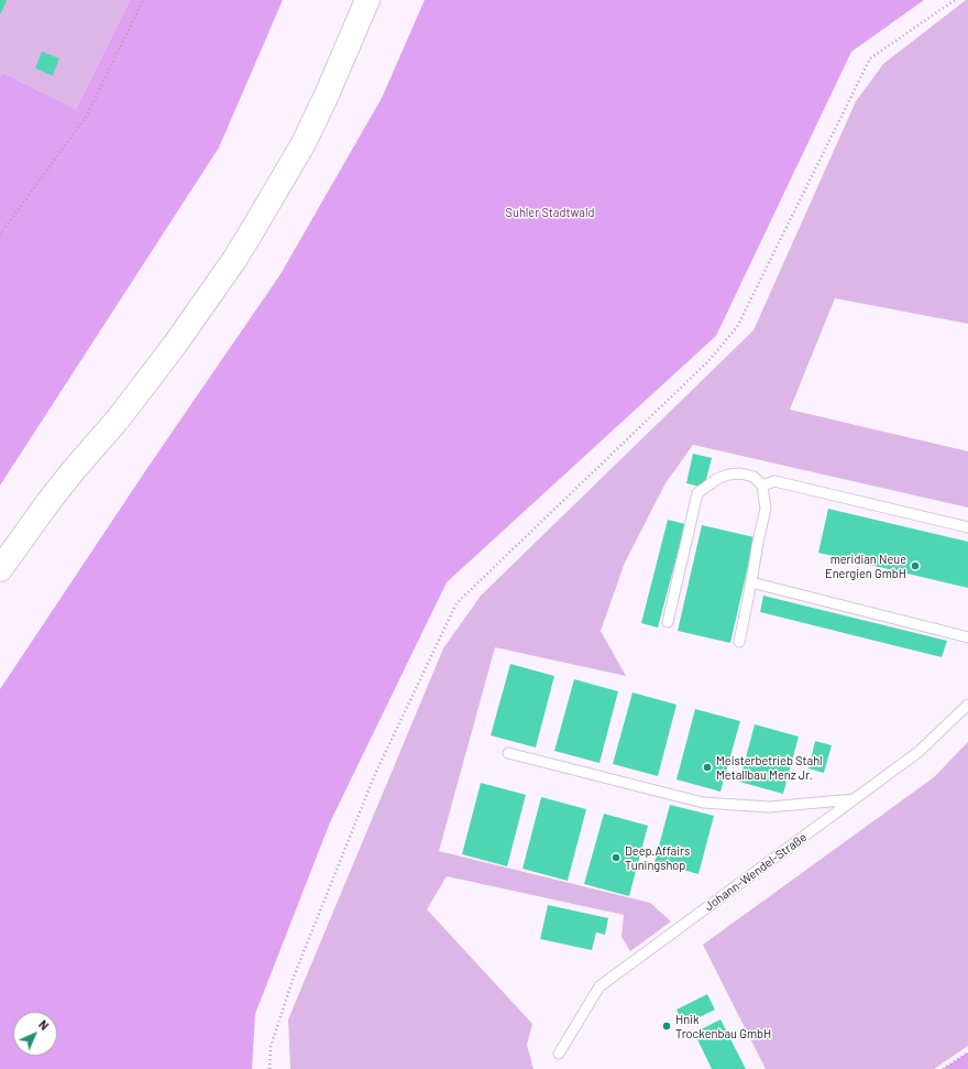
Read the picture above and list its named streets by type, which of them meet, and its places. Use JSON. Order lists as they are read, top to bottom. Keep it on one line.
{"streets":{"lane":["Johann-Wendel-Straße"]},"parks":["Suhler Stadtwald"],"places":["meridian Neue Energien GmbH","Meisterbetrieb Stahl Metallbau Menz Jr.","Deep.Affairs Tuningshop","Hnik Trockenbau GmbH"],"north":"top right"}
